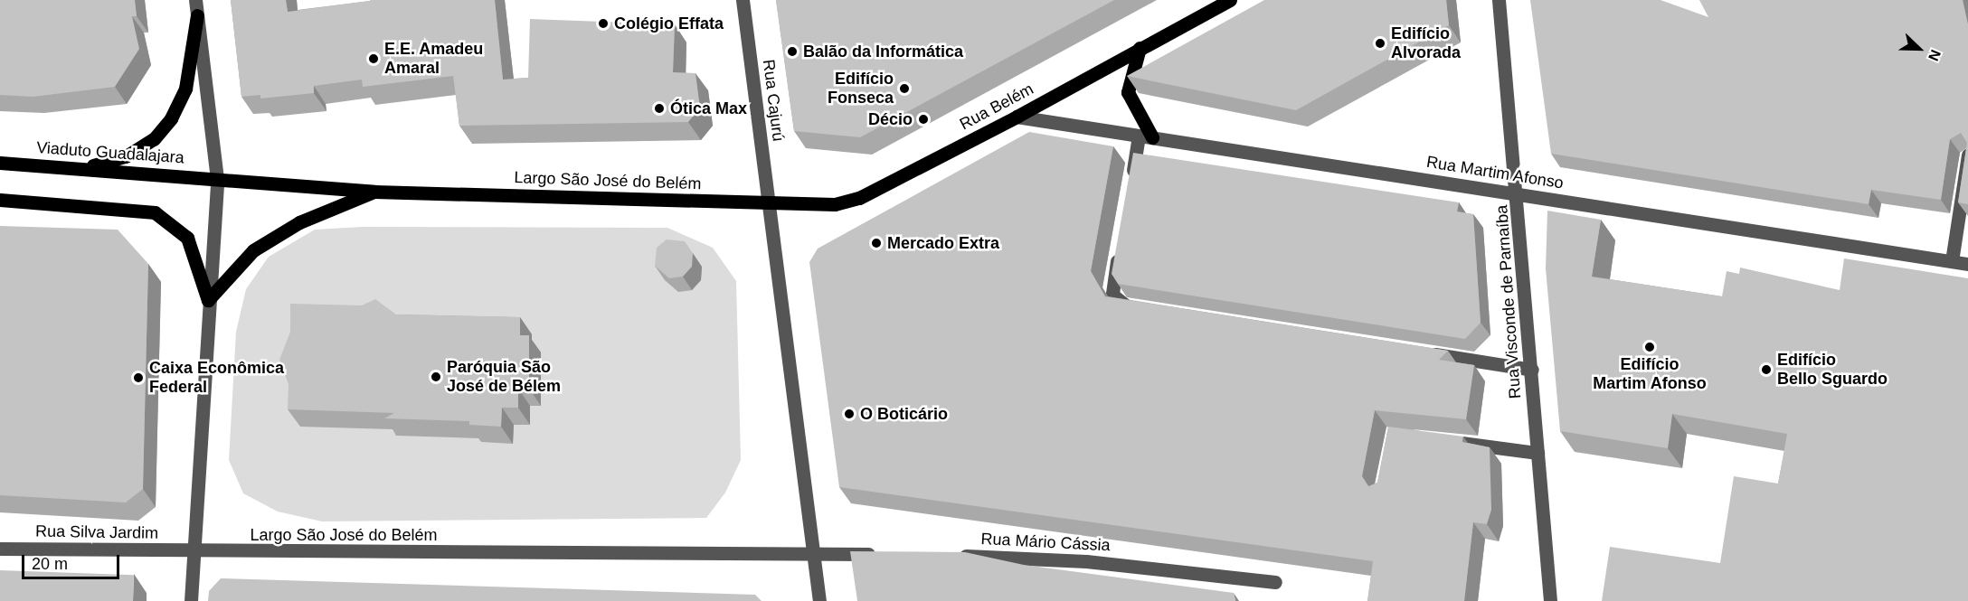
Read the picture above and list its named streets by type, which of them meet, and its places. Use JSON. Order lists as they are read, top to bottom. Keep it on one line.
{"streets":{"main road":["Rua Belém","Viaduto Guadalajara","Largo São José do Belém"],"street":["Rua Cajurú","Rua Martim Afonso","Rua Visconde de Parnaíba","Rua Silva Jardim","Rua Mário Cássia"]},"crossings":[["Rua Cajurú","Rua Belém"],["Rua Cajurú","Largo São José do Belém"],["Rua Belém","Rua Martim Afonso"],["Rua Belém","Largo São José do Belém"],["Viaduto Guadalajara","Largo São José do Belém"],["Rua Martim Afonso","Rua Visconde de Parnaíba"],["Largo São José do Belém","Rua Silva Jardim"]],"places":["Colégio Effata","Edifício Alvorada","Balão da Informática","E.E. Amadeu Amaral","Edifício Fonseca","Ótica Max","Décio","Mercado Extra","Edifício Martim Afonso","Edifício Bello Sguardo","Paróquia São José de Bélem","Caixa Econômica Federal","O Boticário"],"scale_bar":"20 m","north":"bottom right"}
